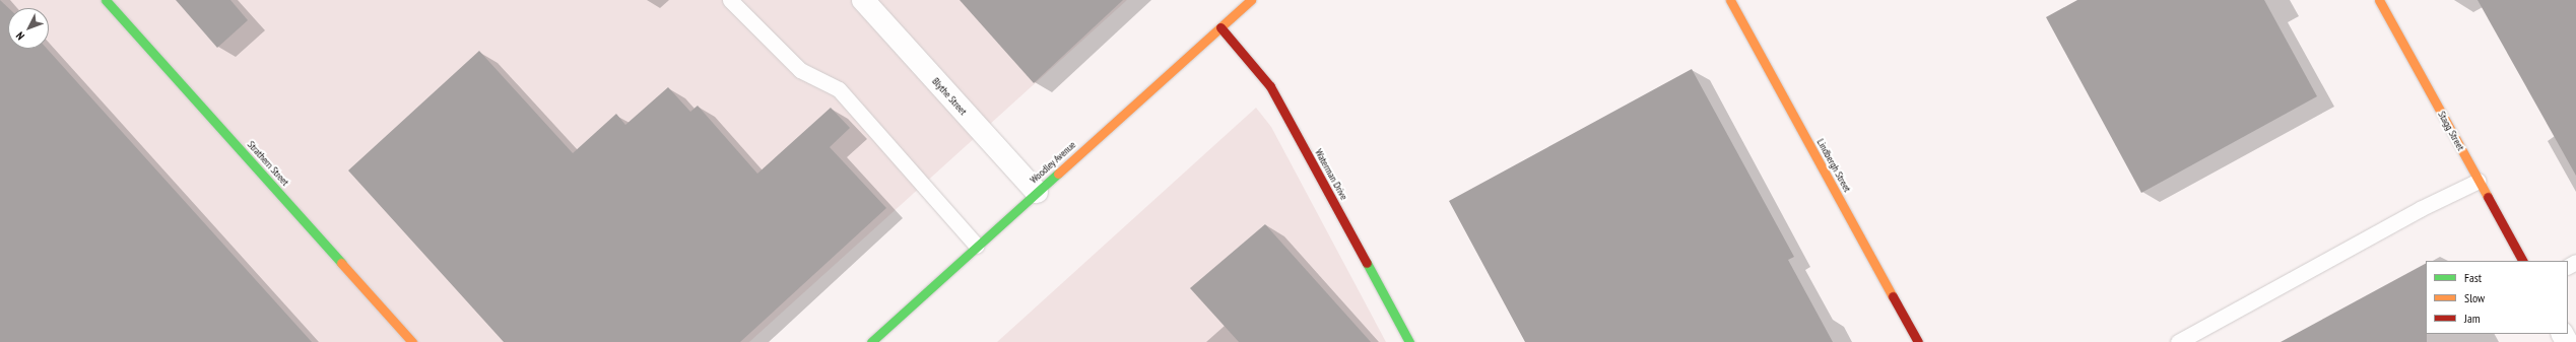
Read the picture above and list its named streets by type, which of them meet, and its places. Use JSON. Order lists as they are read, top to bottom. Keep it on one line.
{"streets":{"street":["Blythe Street","Stagg Street","Woodley Avenue","Strathern Street","Lindbergh Street","Waterman Drive"]},"crossings":[["Blythe Street","Woodley Avenue"],["Woodley Avenue","Waterman Drive"]],"legend":["Fast","Slow","Jam"],"north":"bottom left"}
